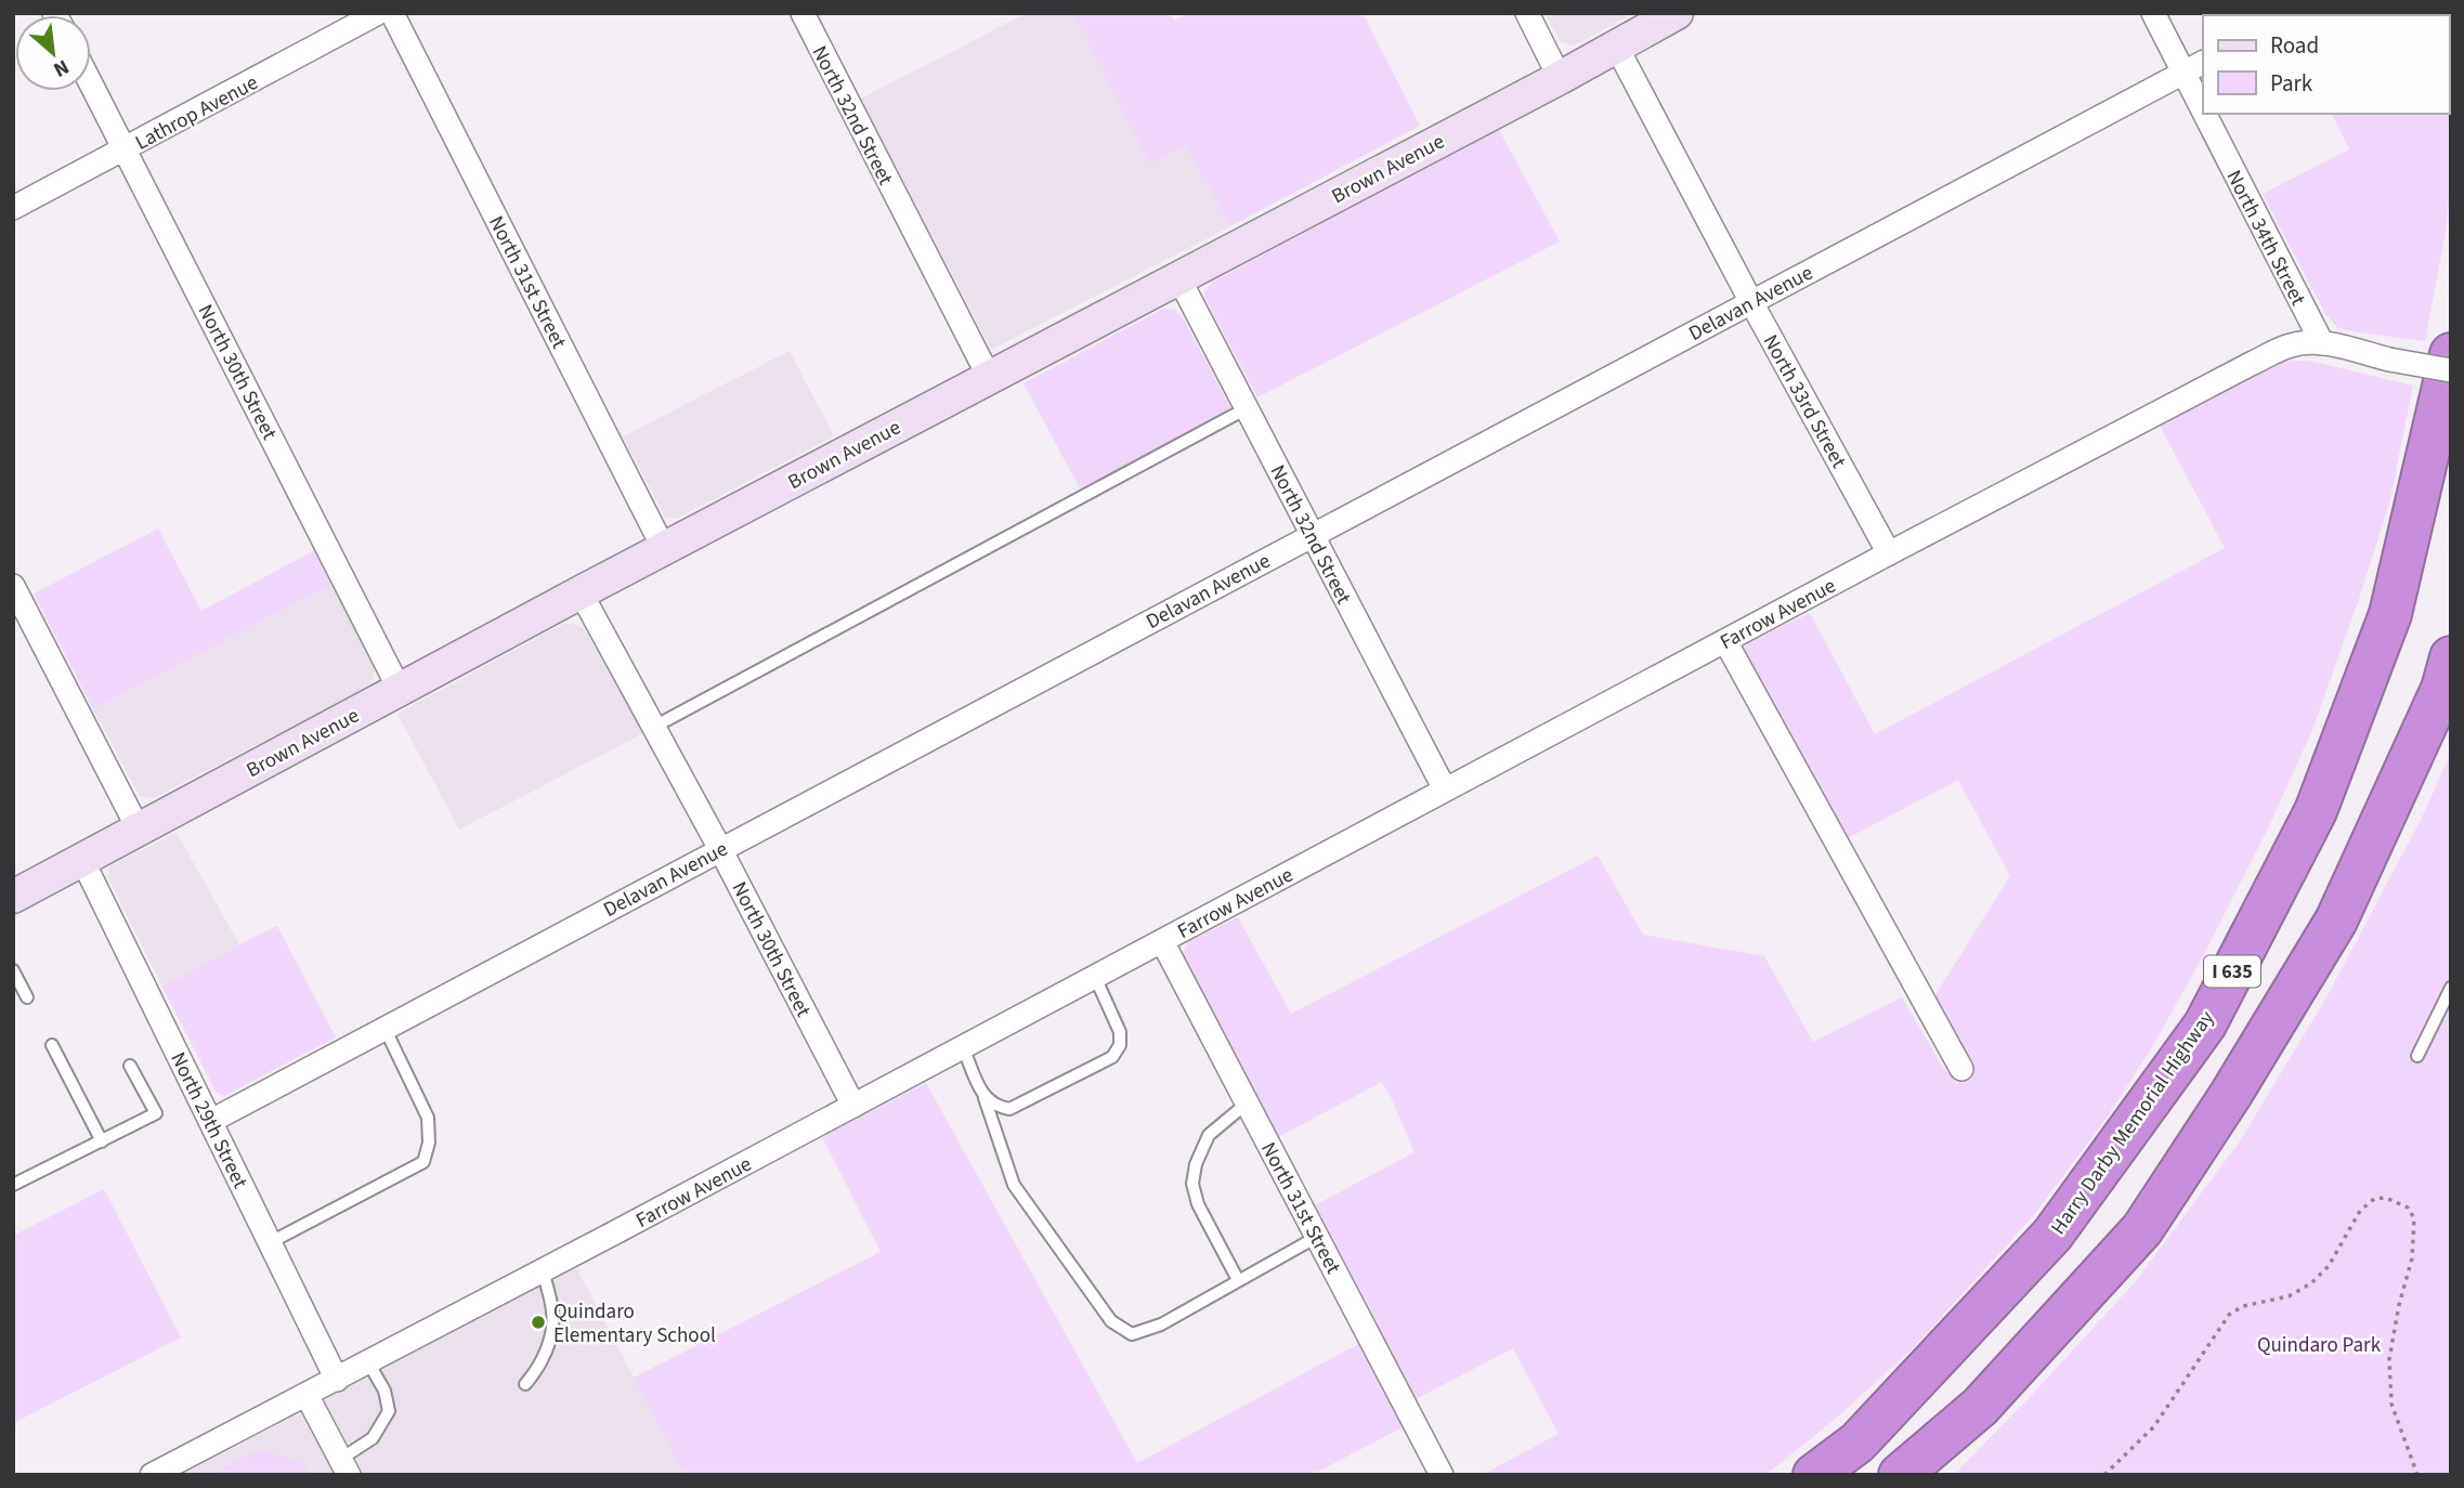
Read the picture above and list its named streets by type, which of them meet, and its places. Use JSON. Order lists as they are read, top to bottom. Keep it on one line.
{"streets":{"highway":["I 635","Harry Darby Memorial Highway"],"main road":["Brown Avenue"],"street":["Lathrop Avenue","North 32nd Street","North 34th Street","North 31st Street","Delavan Avenue","North 30th Street","North 33rd Street","Farrow Avenue","North 29th Street"]},"crossings":[["Lathrop Avenue","North 30th Street"],["North 32nd Street","Brown Avenue"],["North 32nd Street","Delavan Avenue"],["North 32nd Street","Farrow Avenue"],["Brown Avenue","North 31st Street"],["Brown Avenue","North 30th Street"],["Brown Avenue","North 33rd Street"],["Brown Avenue","North 29th Street"],["North 34th Street","Delavan Avenue"],["North 34th Street","Farrow Avenue"],["North 31st Street","Farrow Avenue"],["Delavan Avenue","North 30th Street"],["Delavan Avenue","North 33rd Street"],["Delavan Avenue","North 29th Street"],["North 30th Street","Farrow Avenue"],["North 33rd Street","Farrow Avenue"],["Farrow Avenue","North 29th Street"]],"parks":["Quindaro Park"],"places":["Quindaro Elementary School"],"legend":["Road","Park"],"north":"bottom right"}
